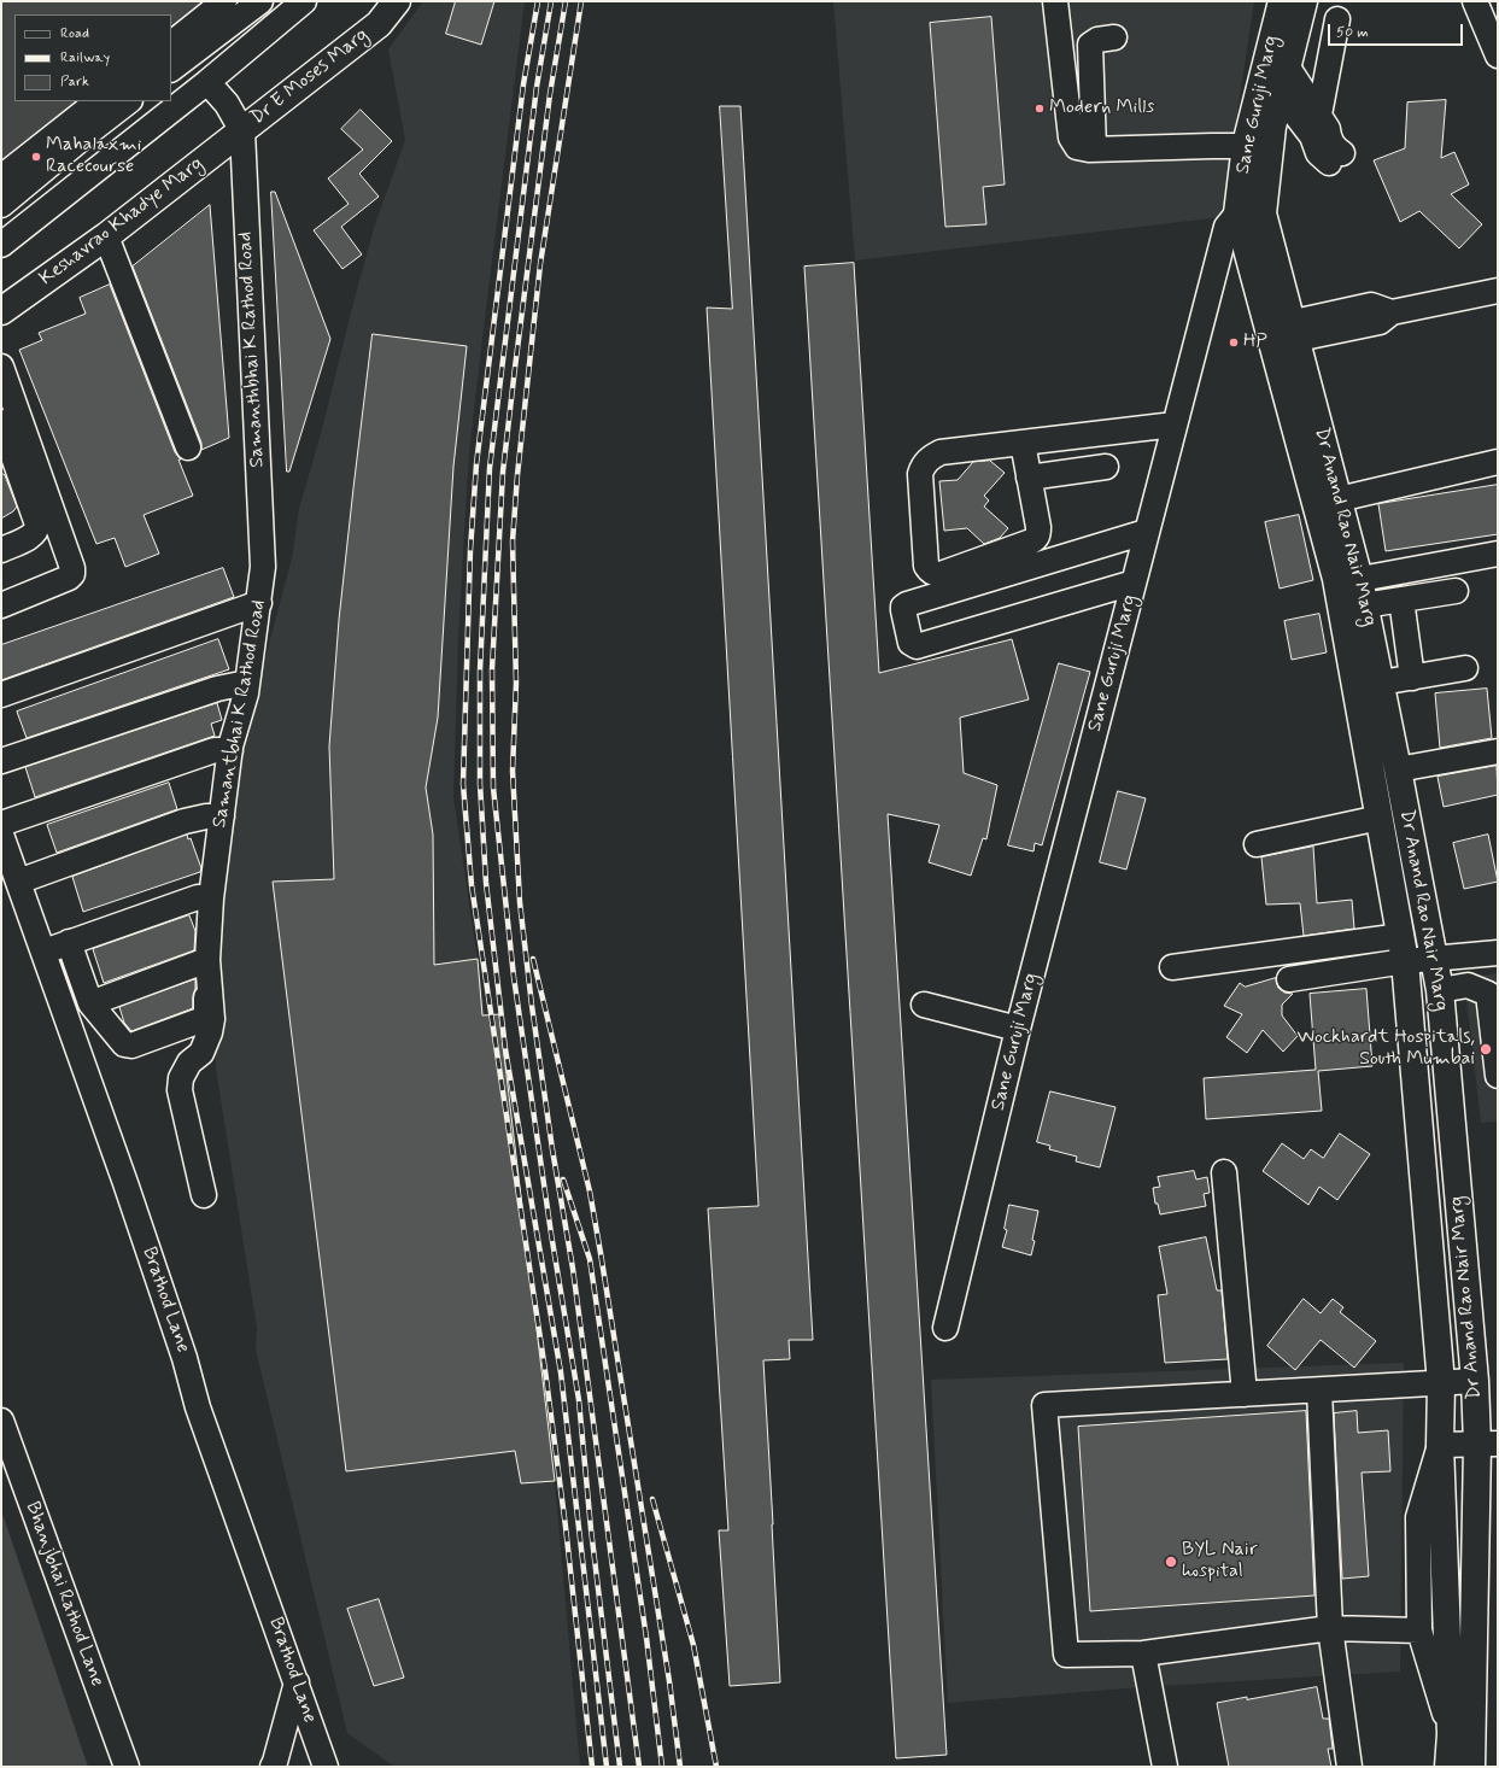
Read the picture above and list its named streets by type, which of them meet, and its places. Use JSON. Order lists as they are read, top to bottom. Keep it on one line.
{"streets":{"main road":["Dr E Moses Marg","Sane Guruji Marg","Keshavrao Khadye Marg","Dr Anand Rao Nair Marg"],"street":["Samanthbhai K Rathod Road","Samantbhai K Rathod Road","Brathod Lane","Bhanjbhai Rathod Lane"]},"crossings":[["Dr E Moses Marg","Keshavrao Khadye Marg"],["Dr E Moses Marg","Samanthbhai K Rathod Road"],["Sane Guruji Marg","Dr Anand Rao Nair Marg"],["Keshavrao Khadye Marg","Samanthbhai K Rathod Road"],["Samanthbhai K Rathod Road","Samantbhai K Rathod Road"]],"places":["Modern Mills","Mahalaxmi Racecourse","HP","Wockhardt Hospitals, South Mumbai","BYL Nair hospital"],"legend":["Road","Railway","Park"],"scale_bar":"50 m"}
